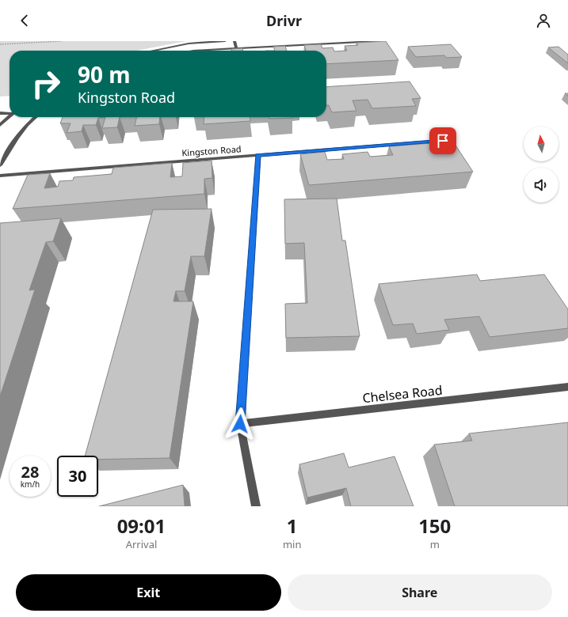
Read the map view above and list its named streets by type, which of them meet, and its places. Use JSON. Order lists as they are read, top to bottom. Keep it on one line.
{"streets":{"street":["Kingston Road","Chelsea Road"]},"north":"top","page":{"header":"Drivr","turn":["90 m","Kingston Road"],"speed":"28 km/h","limit":"30","eta":["09:01","Arrival","1","min","150","m"],"buttons":["Exit","Share"]}}
